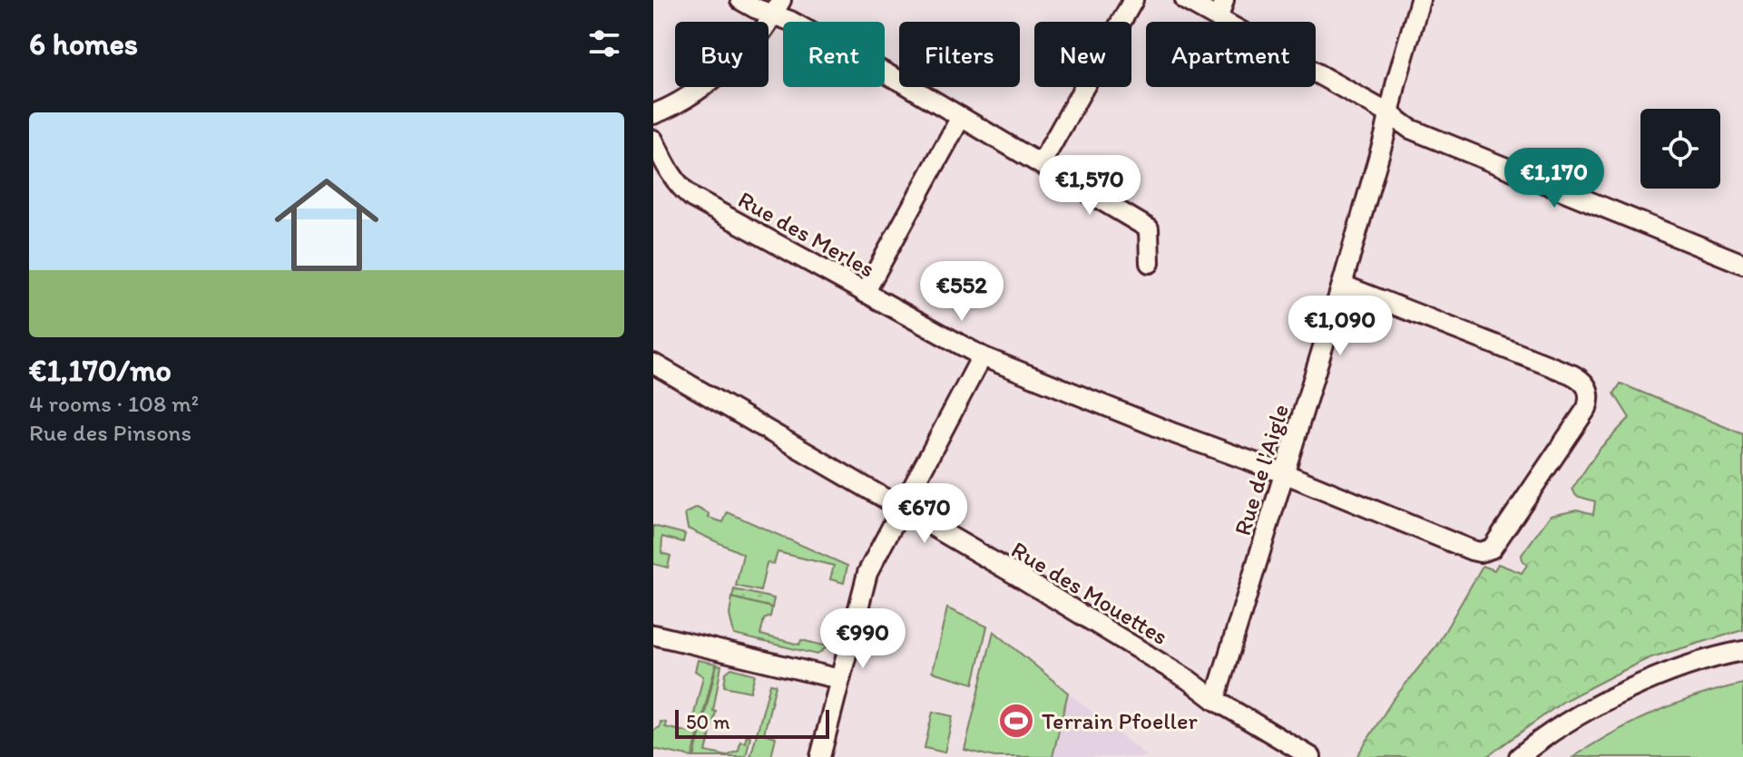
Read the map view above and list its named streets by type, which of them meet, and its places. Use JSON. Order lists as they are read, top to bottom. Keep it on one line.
{"streets":{"street":["Rue des Merles","Rue de l'Aigle","Rue des Mouettes"]},"crossings":[["Rue des Merles","Rue de l'Aigle"],["Rue de l'Aigle","Rue des Mouettes"]],"places":{"sports":["Terrain Pfoeller"]},"scale_bar":"50 m","page":{"heading":"6 homes","chip":["Buy","Rent","Filters","New","Apartment"],"list":[{"name":"€1,170/mo","note":"4 rooms · 108 m² · Rue des Pinsons"}],"price":["€1,170","€1,570","€552","€1,090","€670","€990"],"scale":"50 m"}}
